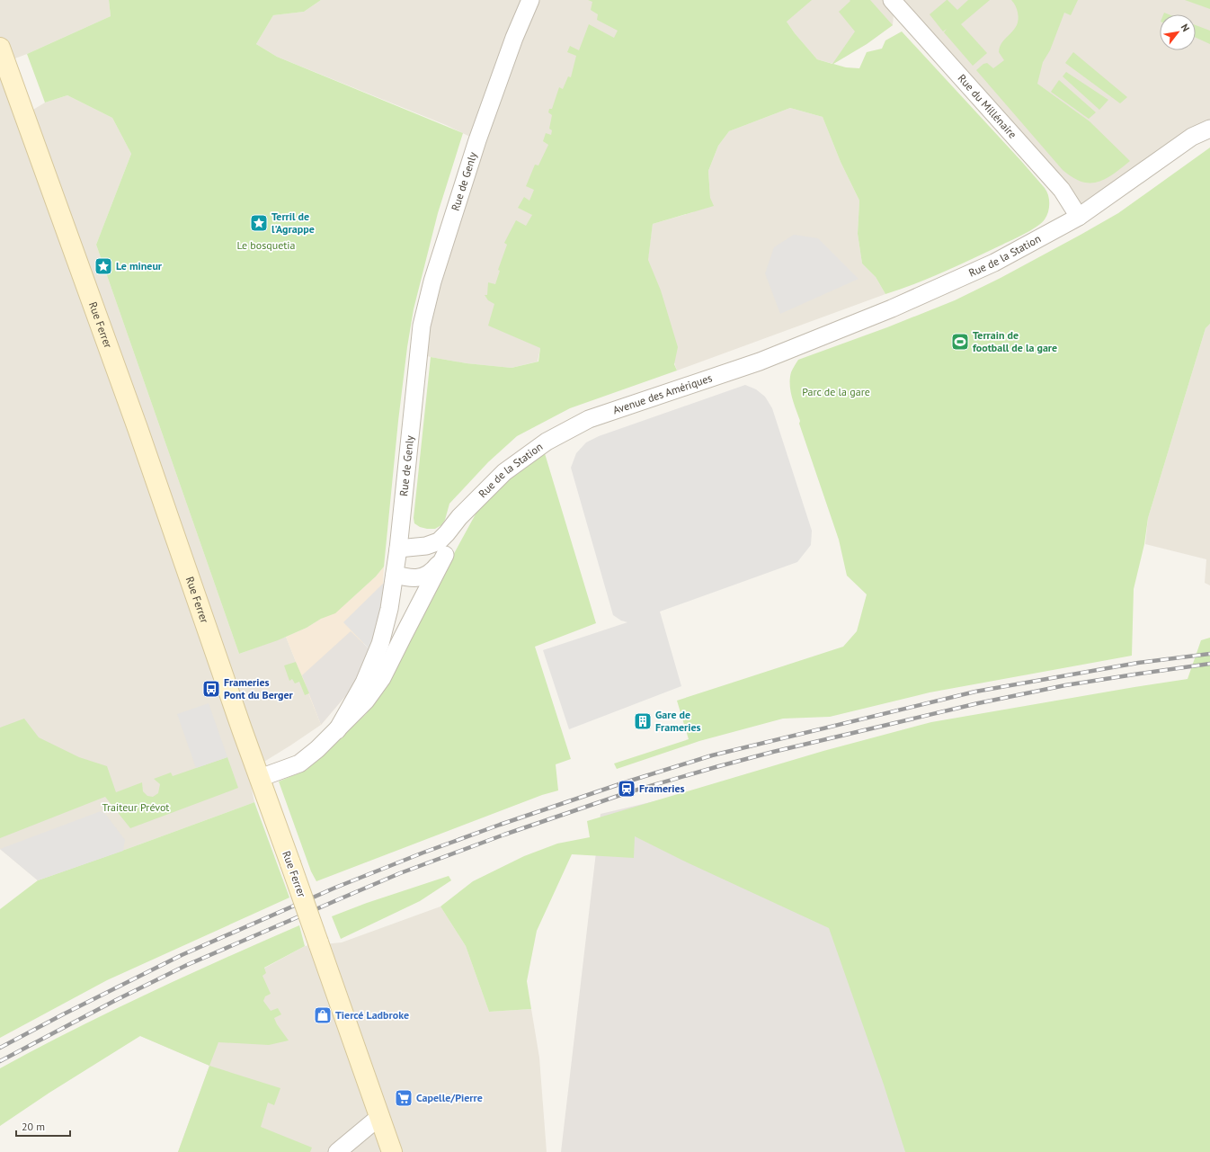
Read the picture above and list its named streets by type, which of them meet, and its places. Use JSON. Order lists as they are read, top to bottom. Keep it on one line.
{"streets":{"main road":["Rue Ferrer"],"street":["Rue du Millénaire","Rue de Genly","Rue de la Station","Avenue des Amériques"]},"crossings":[["Rue du Millénaire","Rue de la Station"],["Rue de Genly","Rue de la Station"],["Rue de la Station","Avenue des Amériques"]],"parks":["Le bosquetia","Parc de la gare","Traiteur Prévot"],"places":{"place":["Terril de l'Agrappe","Le mineur"],"sports":["Terrain de football de la gare"],"bus stop":["Frameries Pont du Berger"],"building":["Gare de Frameries"],"station":["Frameries"],"shop":["Tiercé Ladbroke"],"supermarket":["Capelle/Pierre"]},"scale_bar":"20 m","north":"top right"}
